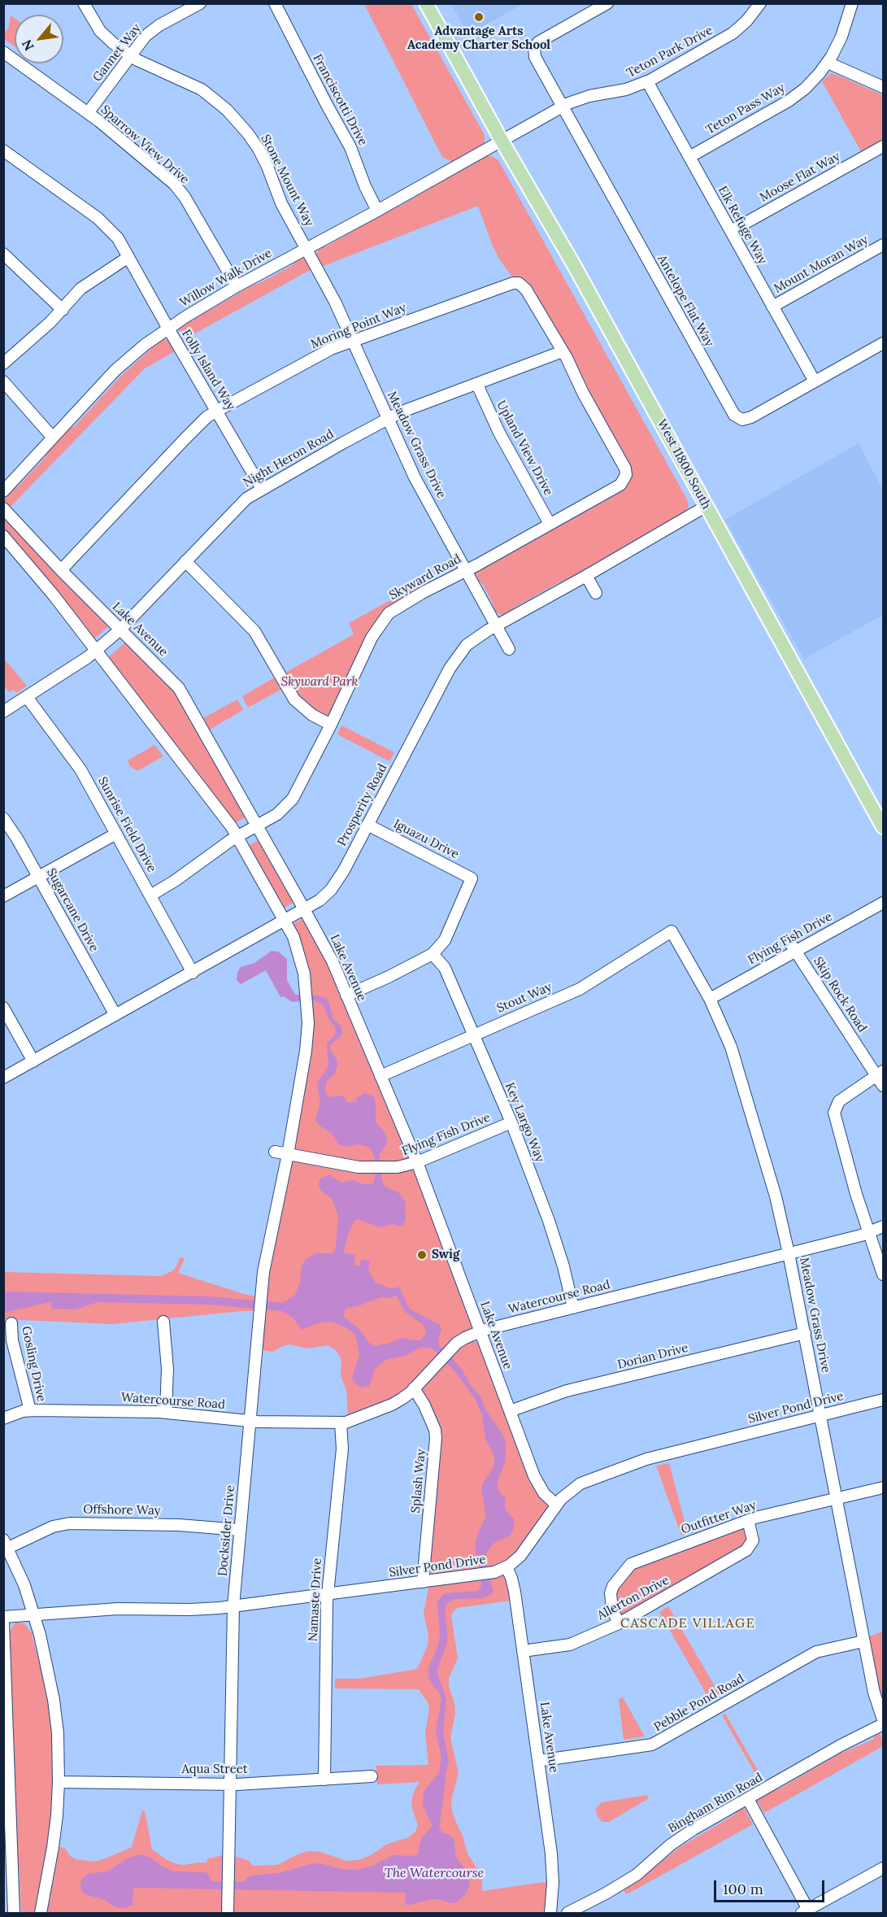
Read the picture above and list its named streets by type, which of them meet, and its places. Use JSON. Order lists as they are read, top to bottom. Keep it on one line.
{"streets":{"main road":["West 11800 South"],"street":["Teton Park Drive","Gannet Way","Franciscotti Drive","Teton Pass Way","Sparrow View Drive","Moose Flat Way","Stone Mount Way","Elk Refuge Way","Mount Moran Way","Willow Walk Drive","Antelope Flat Way","Moring Point Way","Folly Island Way","Meadow Grass Drive","Upland View Drive","Night Heron Road","Skyward Road","Lake Avenue","Prosperity Road","Sunrise Field Drive","Iguazu Drive","Sugarcane Drive","Flying Fish Drive","Skip Rock Road","Stout Way","Key Largo Way","Watercourse Road","Dorian Drive","Gosling Drive","Silver Pond Drive","Splash Way","Offshore Way","Outfitter Way","Docksider Drive","Allerton Drive","Namaste Drive","Pebble Pond Road","Aqua Street","Bingham Rim Road"]},"crossings":[["Teton Park Drive","Elk Refuge Way"],["Teton Park Drive","Willow Walk Drive"],["Teton Park Drive","Antelope Flat Way"],["Teton Park Drive","West 11800 South"],["Gannet Way","Sparrow View Drive"],["Gannet Way","Stone Mount Way"],["Franciscotti Drive","Willow Walk Drive"],["Teton Pass Way","Elk Refuge Way"],["Sparrow View Drive","Willow Walk Drive"],["Moose Flat Way","Elk Refuge Way"],["Stone Mount Way","Willow Walk Drive"],["Stone Mount Way","Meadow Grass Drive"],["Elk Refuge Way","Mount Moran Way"],["Elk Refuge Way","Antelope Flat Way"],["Willow Walk Drive","Folly Island Way"],["Willow Walk Drive","Meadow Grass Drive"],["Willow Walk Drive","West 11800 South"],["Moring Point Way","Folly Island Way"],["Moring Point Way","Meadow Grass Drive"],["Moring Point Way","Night Heron Road"],["Moring Point Way","Skyward Road"],["Moring Point Way","Lake Avenue"],["Folly Island Way","Night Heron Road"],["Meadow Grass Drive","Night Heron Road"],["Meadow Grass Drive","Skyward Road"],["Meadow Grass Drive","Prosperity Road"],["Meadow Grass Drive","Flying Fish Drive"],["Meadow Grass Drive","Stout Way"],["Meadow Grass Drive","Watercourse Road"],["Meadow Grass Drive","Dorian Drive"],["Meadow Grass Drive","Silver Pond Drive"],["Meadow Grass Drive","Outfitter Way"],["Meadow Grass Drive","Pebble Pond Road"],["Upland View Drive","Night Heron Road"],["Upland View Drive","Skyward Road"],["Night Heron Road","Lake Avenue"],["Night Heron Road","Sunrise Field Drive"],["West 11800 South","Prosperity Road"],["Skyward Road","Lake Avenue"],["Skyward Road","Sunrise Field Drive"],["Lake Avenue","Prosperity Road"],["Lake Avenue","Flying Fish Drive"],["Lake Avenue","Stout Way"],["Lake Avenue","Watercourse Road"],["Lake Avenue","Dorian Drive"],["Lake Avenue","Silver Pond Drive"],["Lake Avenue","Allerton Drive"],["Lake Avenue","Pebble Pond Road"],["Prosperity Road","Sunrise Field Drive"],["Prosperity Road","Iguazu Drive"],["Prosperity Road","Sugarcane Drive"],["Iguazu Drive","Key Largo Way"],["Flying Fish Drive","Skip Rock Road"],["Flying Fish Drive","Key Largo Way"],["Flying Fish Drive","Docksider Drive"],["Stout Way","Key Largo Way"],["Key Largo Way","Watercourse Road"],["Watercourse Road","Gosling Drive"],["Watercourse Road","Splash Way"],["Watercourse Road","Docksider Drive"],["Watercourse Road","Namaste Drive"],["Silver Pond Drive","Splash Way"],["Silver Pond Drive","Docksider Drive"],["Silver Pond Drive","Namaste Drive"],["Offshore Way","Docksider Drive"],["Outfitter Way","Allerton Drive"],["Docksider Drive","Aqua Street"],["Namaste Drive","Aqua Street"]],"districts":["CASCADE VILLAGE"],"water":["The Watercourse"],"parks":["Skyward Park"],"places":["Advantage Arts Academy Charter School","Swig"],"scale_bar":"100 m","north":"bottom left"}
